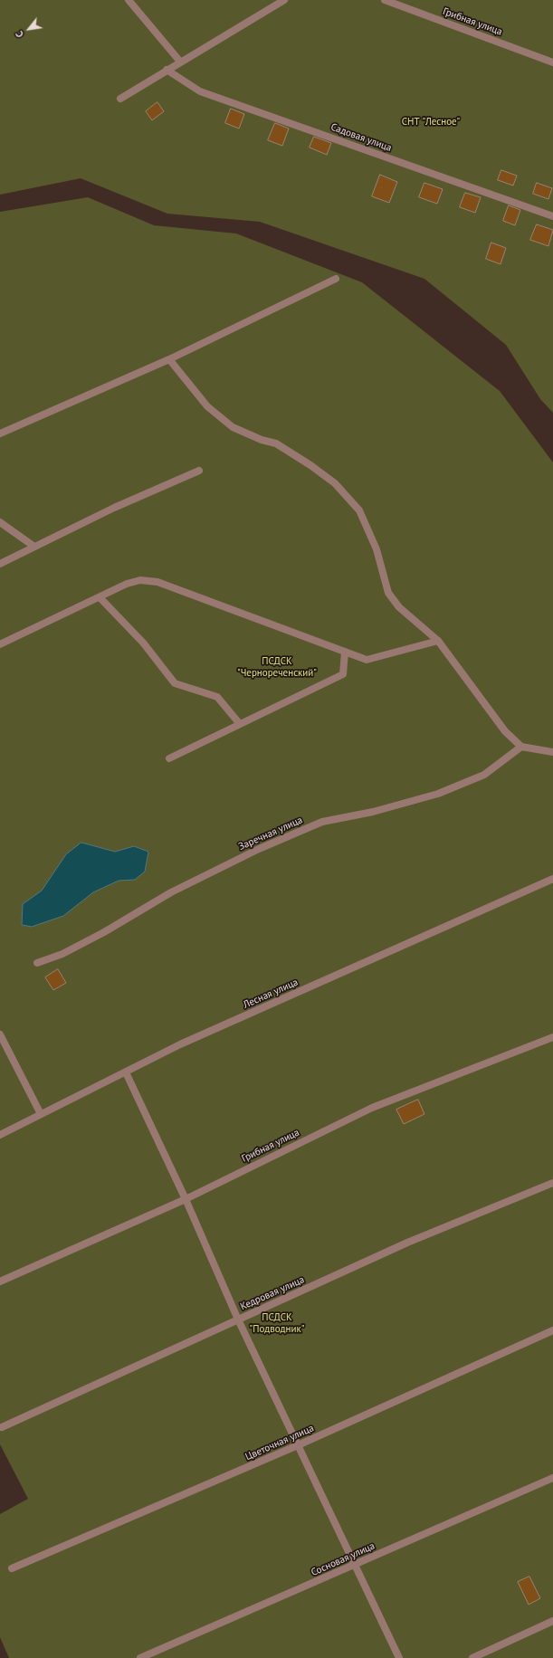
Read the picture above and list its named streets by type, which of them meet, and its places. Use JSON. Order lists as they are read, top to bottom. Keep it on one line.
{"streets":{"street":["Грибная улица","Садовая улица","Заречная улица","Лесная улица","Кедровая улица","Цветочная улица","Сосновая улица"]},"parks":["СНТ \"Лесное\"","ПСДСК \"Чернореченский\"","ПСДСК \"Подводник\""],"north":"bottom left"}
